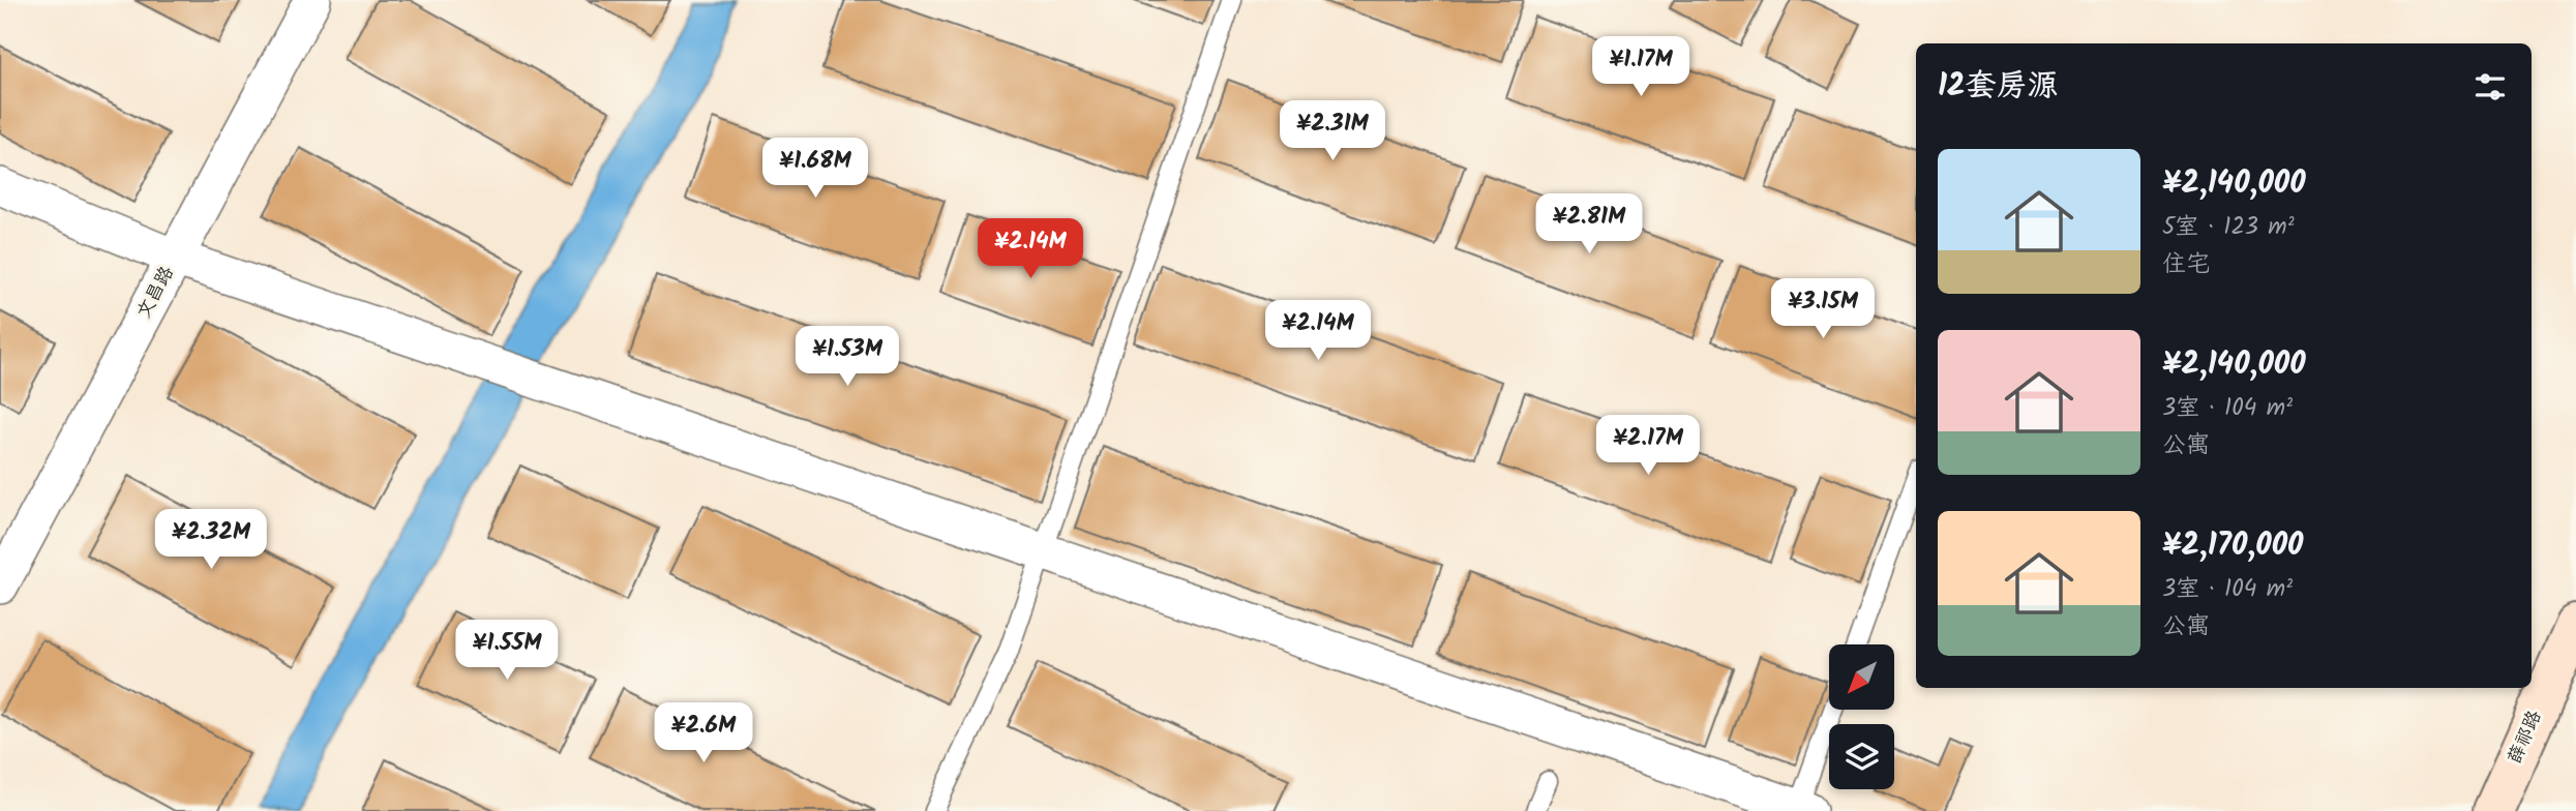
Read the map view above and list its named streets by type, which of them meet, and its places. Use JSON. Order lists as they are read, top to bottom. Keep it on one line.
{"streets":{"street":["文昌路","薛祁路"]},"north":"bottom left","page":{"price":["¥1.17M","¥2.31M","¥1.68M","¥2.81M","¥2.14M","¥3.15M","¥2.14M","¥1.53M","¥2.17M","¥2.32M","¥1.55M","¥2.6M"],"heading":"12套房源","list":[{"name":"¥2,140,000","note":"5室 · 123 m² · 住宅"},{"name":"¥2,140,000","note":"3室 · 104 m² · 公寓"},{"name":"¥2,170,000","note":"3室 · 104 m² · 公寓"}]}}
